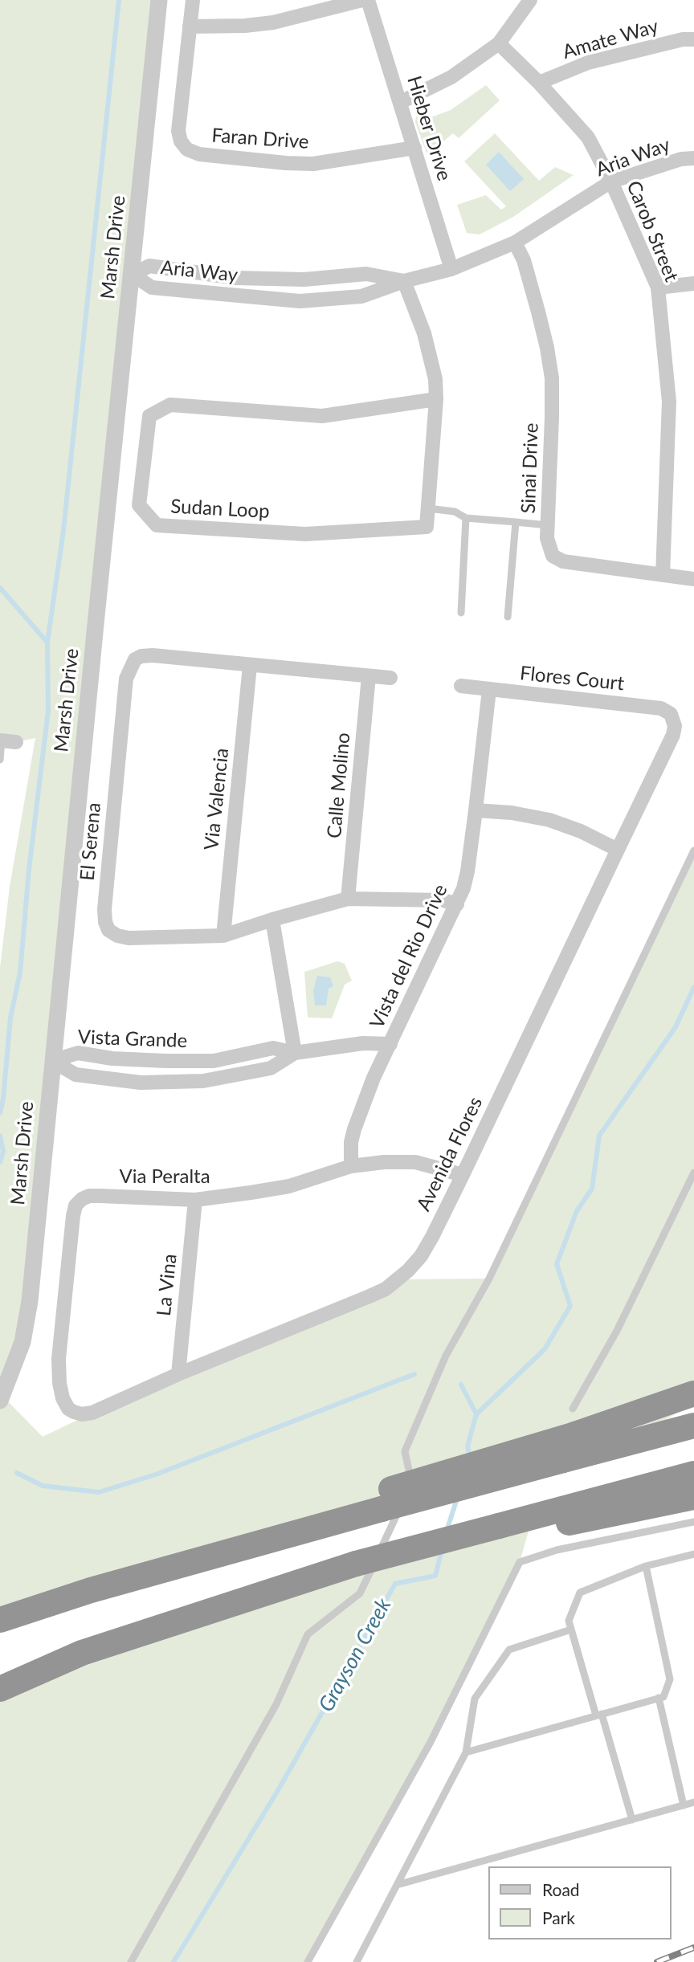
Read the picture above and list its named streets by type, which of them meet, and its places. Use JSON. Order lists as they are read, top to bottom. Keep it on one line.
{"streets":{"street":["Amate Way","Hieber Drive","Faran Drive","Aria Way","Carob Street","Marsh Drive","Sinai Drive","Sudan Loop","Flores Court","Calle Molino","Via Valencia","El Serena","Vista del Rio Drive","Vista Grande","Avenida Flores","Via Peralta","La Vina"]},"crossings":[["Amate Way","Carob Street"],["Hieber Drive","Faran Drive"],["Hieber Drive","Aria Way"],["Aria Way","Carob Street"],["Aria Way","Marsh Drive"],["Aria Way","Sinai Drive"],["Aria Way","Sudan Loop"],["Carob Street","Sinai Drive"],["Marsh Drive","Vista Grande"],["Flores Court","Vista del Rio Drive"],["Flores Court","Avenida Flores"],["Calle Molino","El Serena"],["Via Valencia","El Serena"],["El Serena","Vista del Rio Drive"],["Vista del Rio Drive","Vista Grande"],["Vista del Rio Drive","Via Peralta"],["Avenida Flores","Via Peralta"],["Avenida Flores","La Vina"],["Via Peralta","La Vina"]],"water":["Grayson Creek"],"legend":["Road","Park"]}
